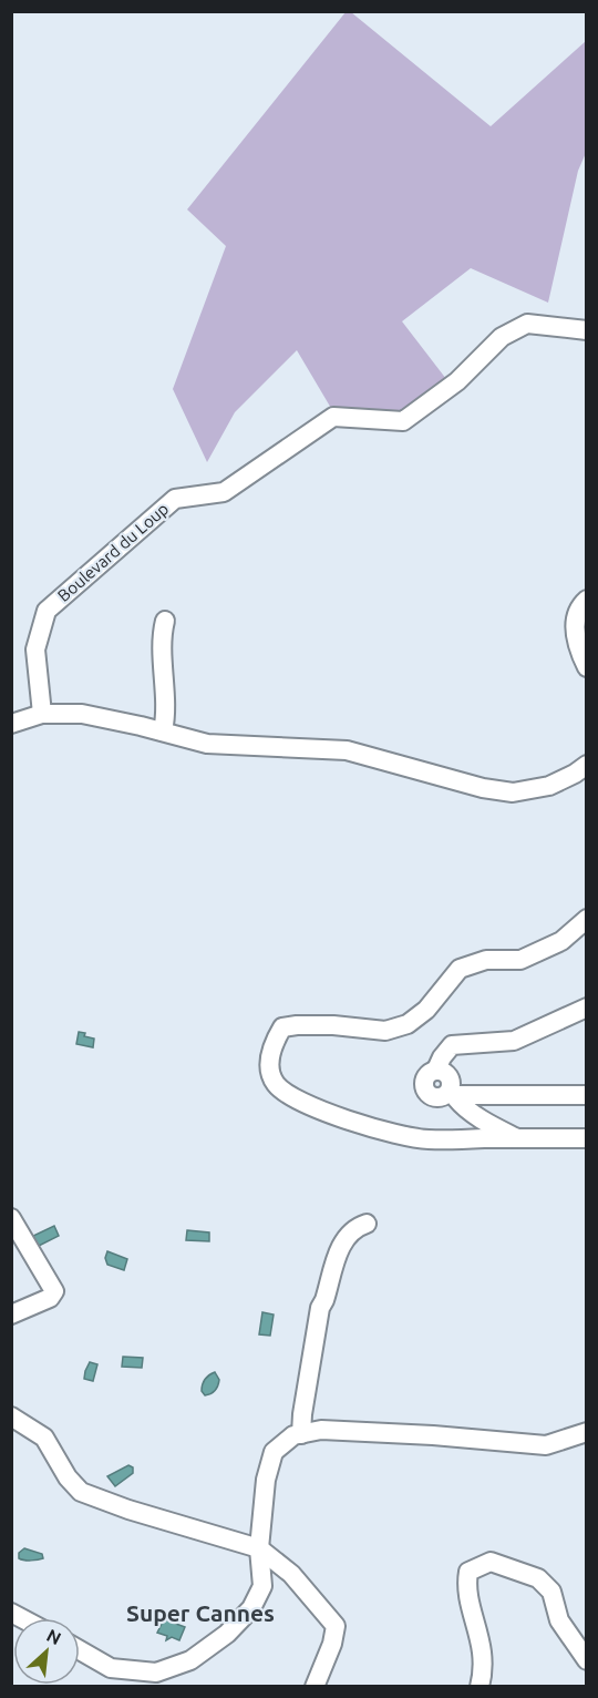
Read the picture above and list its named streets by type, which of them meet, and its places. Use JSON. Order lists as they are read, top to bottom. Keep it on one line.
{"streets":{"street":["Boulevard du Loup"]},"districts":["Super Cannes"],"north":"top right"}
